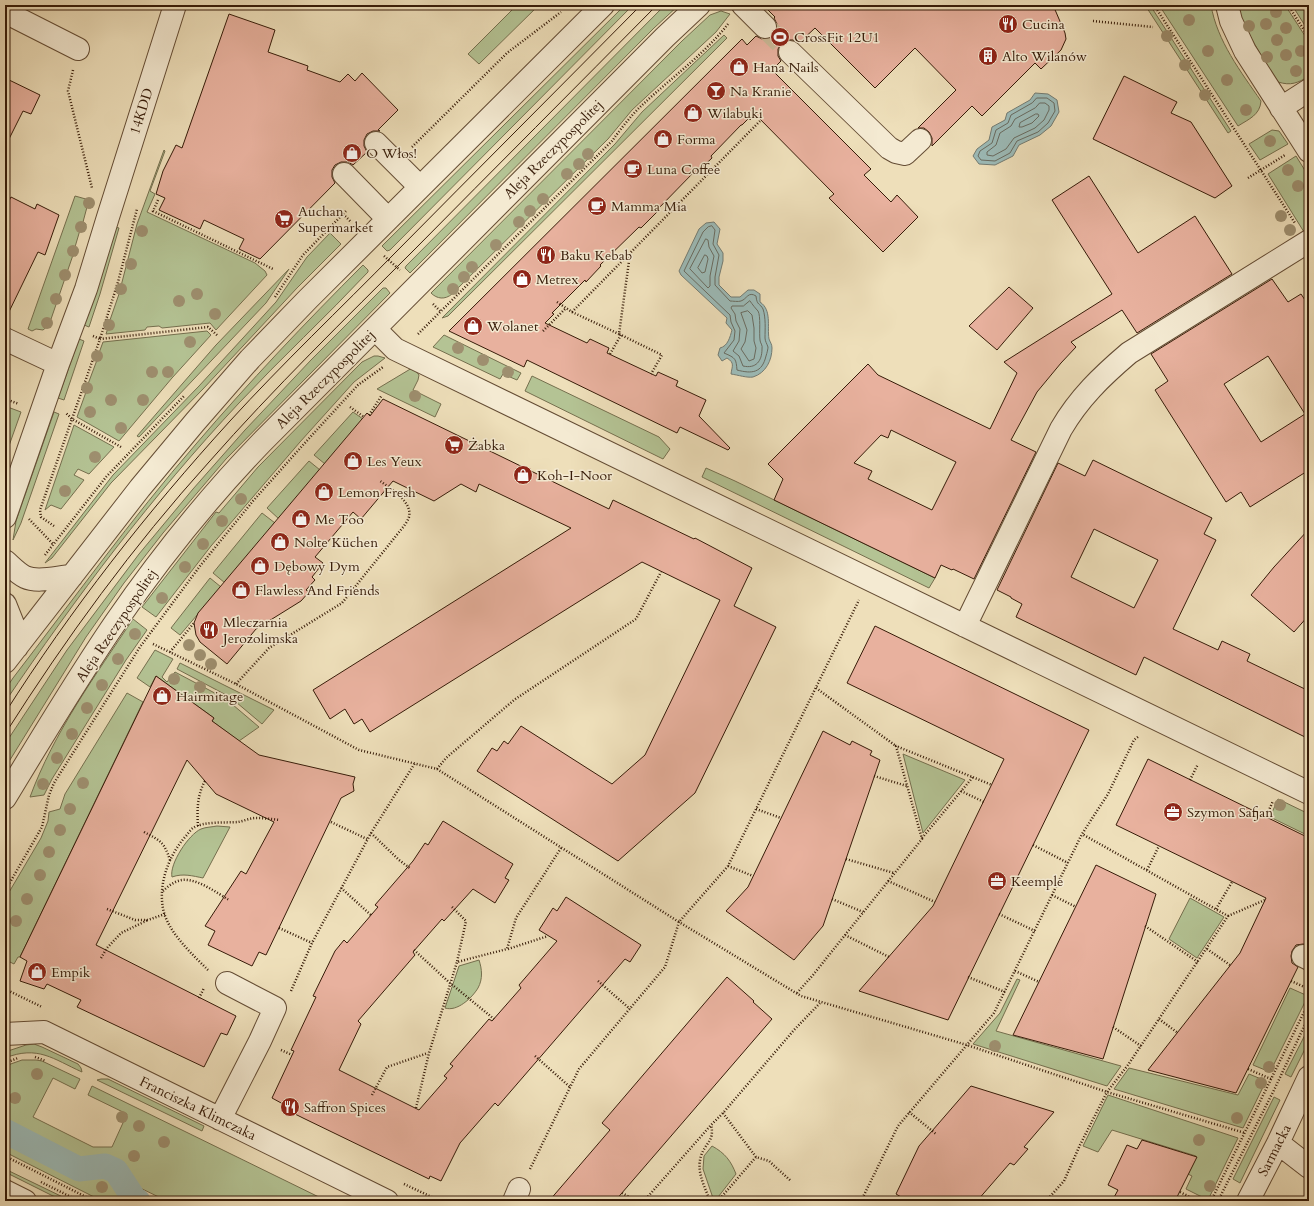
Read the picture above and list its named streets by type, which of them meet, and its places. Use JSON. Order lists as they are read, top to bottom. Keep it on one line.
{"streets":{"street":["14KDD","Aleja Rzeczypospolitej","Franciszka Klimczaka","Sarmacka"]},"places":{"restaurant":["Cucina","Baku Kebab","Mleczarnia Jerozolimska","Saffron Spices"],"sports":["CrossFit 12U1"],"building":["Alto Wilanów"],"shop":["Hana Nails","Wilabuki","Forma","O Włos!","Metrex","Wolanet","Les Yeux","Koh-I-Noor","Lemon Fresh","Me Too","Nolte Küchen","Dębowy Dym","Flawless And Friends","Hairmitage","Empik"],"bar":["Na Kranie"],"cafe":["Luna Coffee","Mamma Mia"],"supermarket":["Auchan Supermarket","Żabka"],"office":["Szymon Safjan","Keemple"]}}
